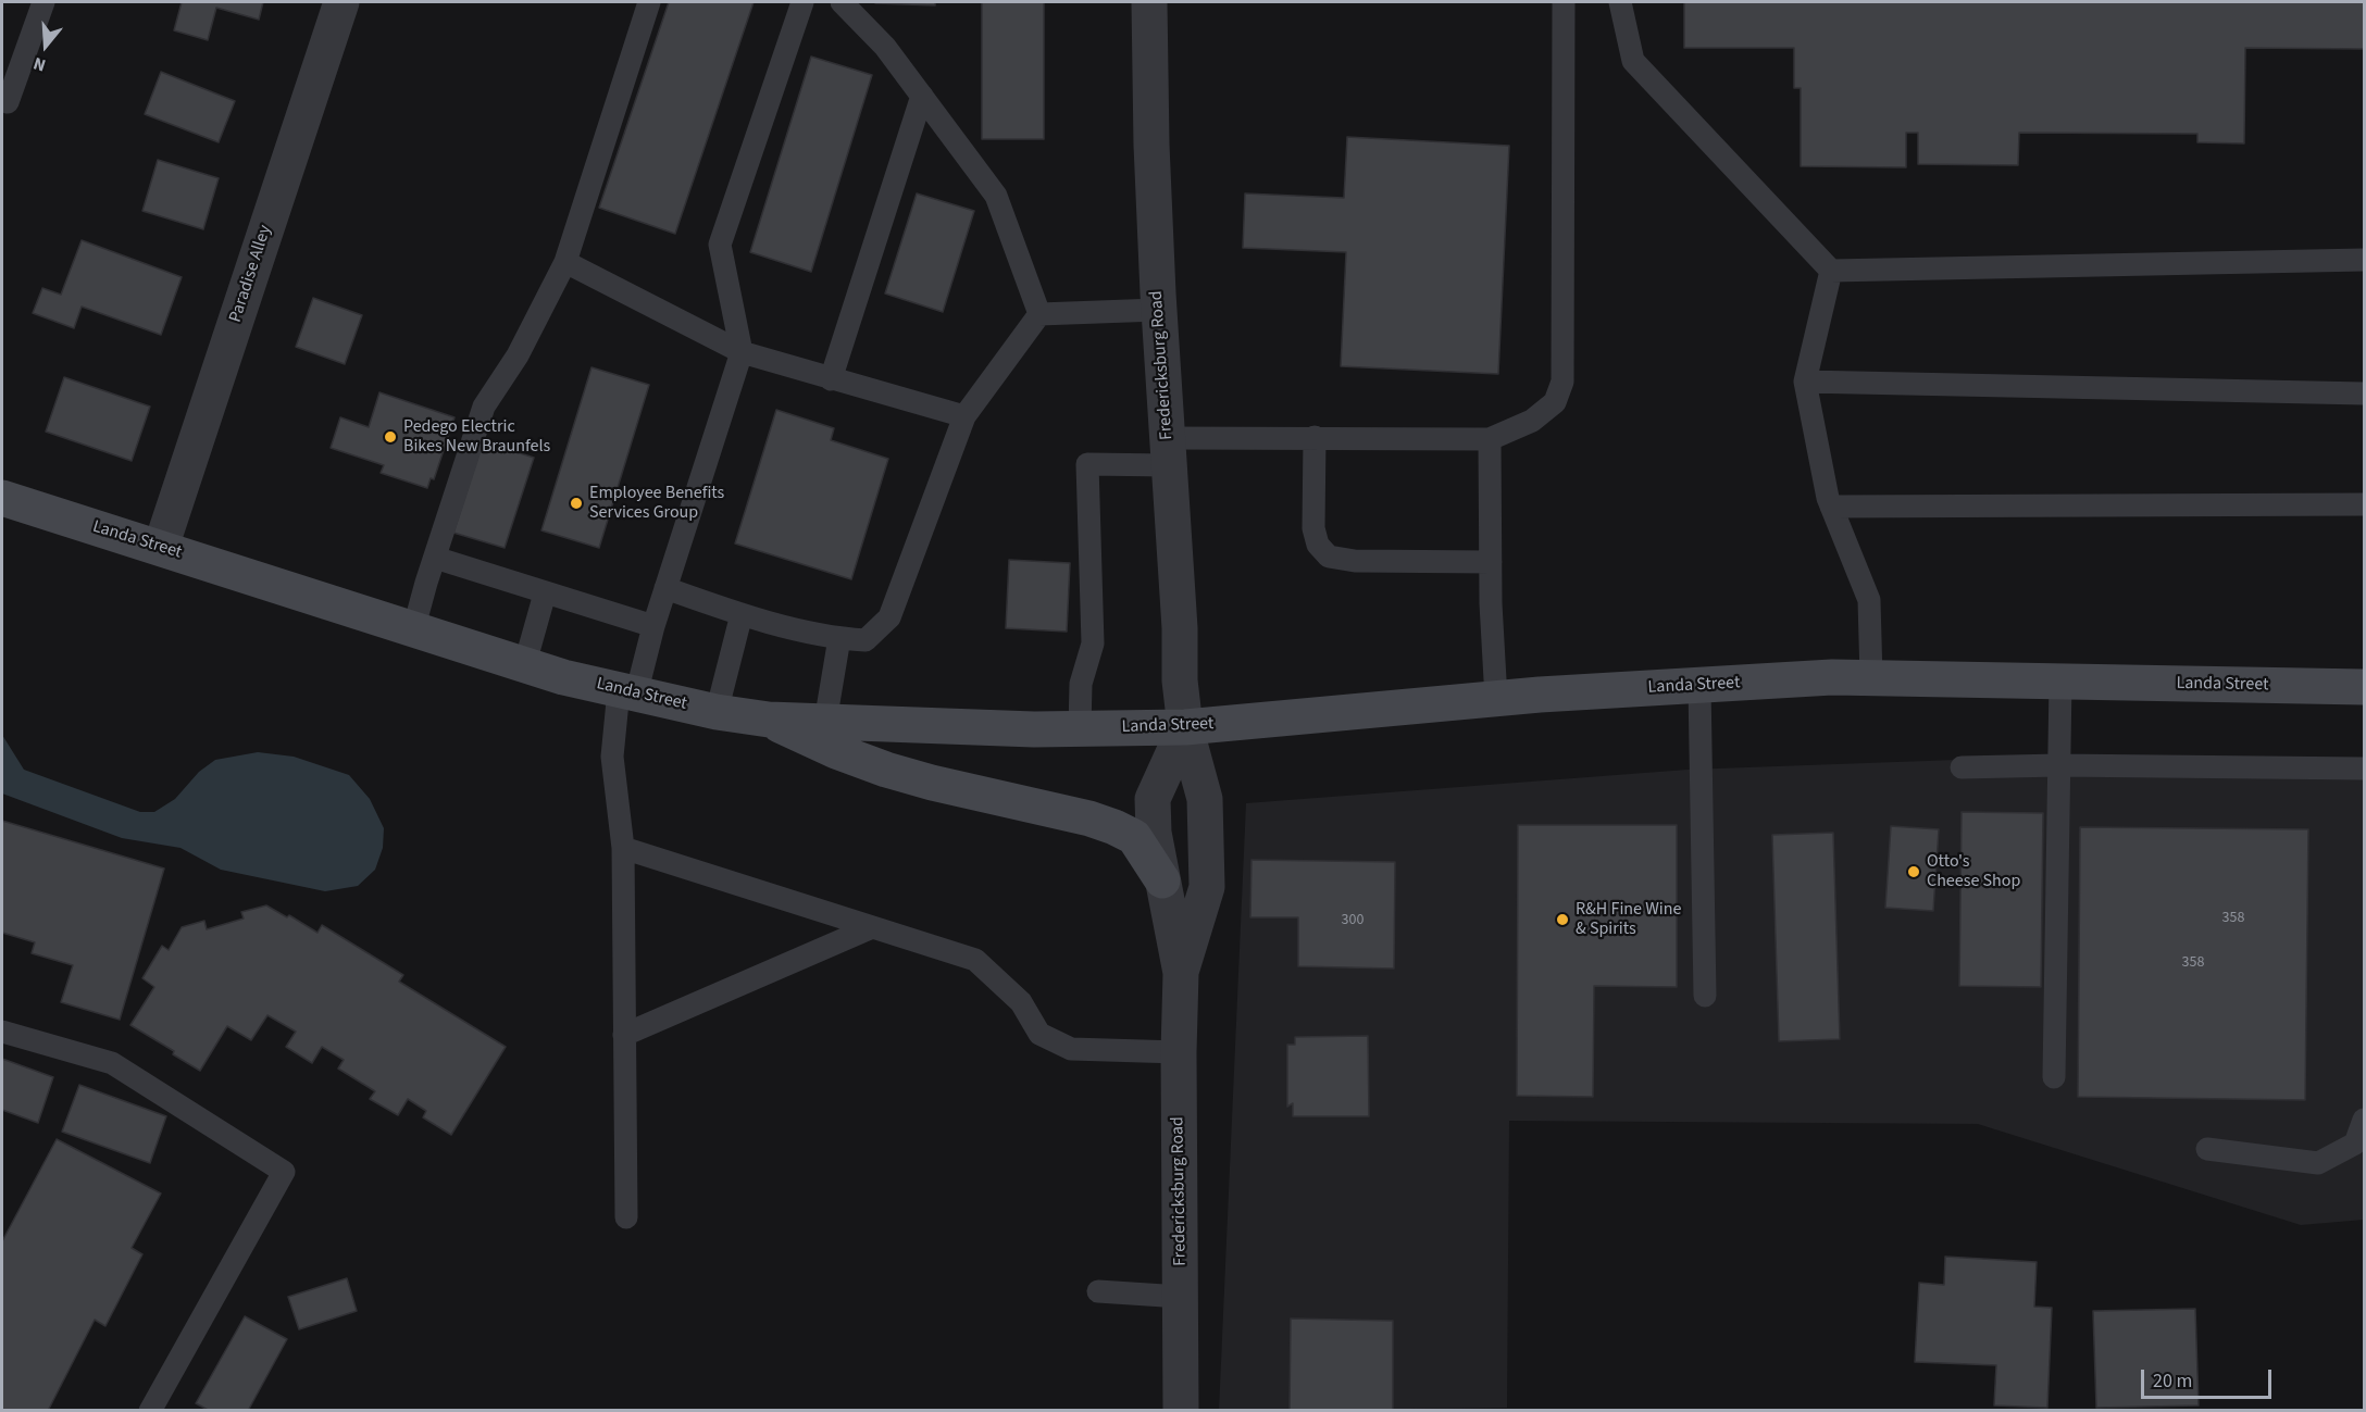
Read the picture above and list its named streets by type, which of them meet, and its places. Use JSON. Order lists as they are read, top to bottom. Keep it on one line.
{"streets":{"main road":["Landa Street"],"street":["Paradise Alley","Fredericksburg Road"]},"crossings":[["Paradise Alley","Landa Street"],["Fredericksburg Road","Landa Street"]],"places":["Pedego Electric Bikes New Braunfels","Employee Benefits Services Group","Otto's Cheese Shop","R&H Fine Wine & Spirits"],"house_numbers":["358","300","358"],"scale_bar":"20 m","north":"bottom"}
